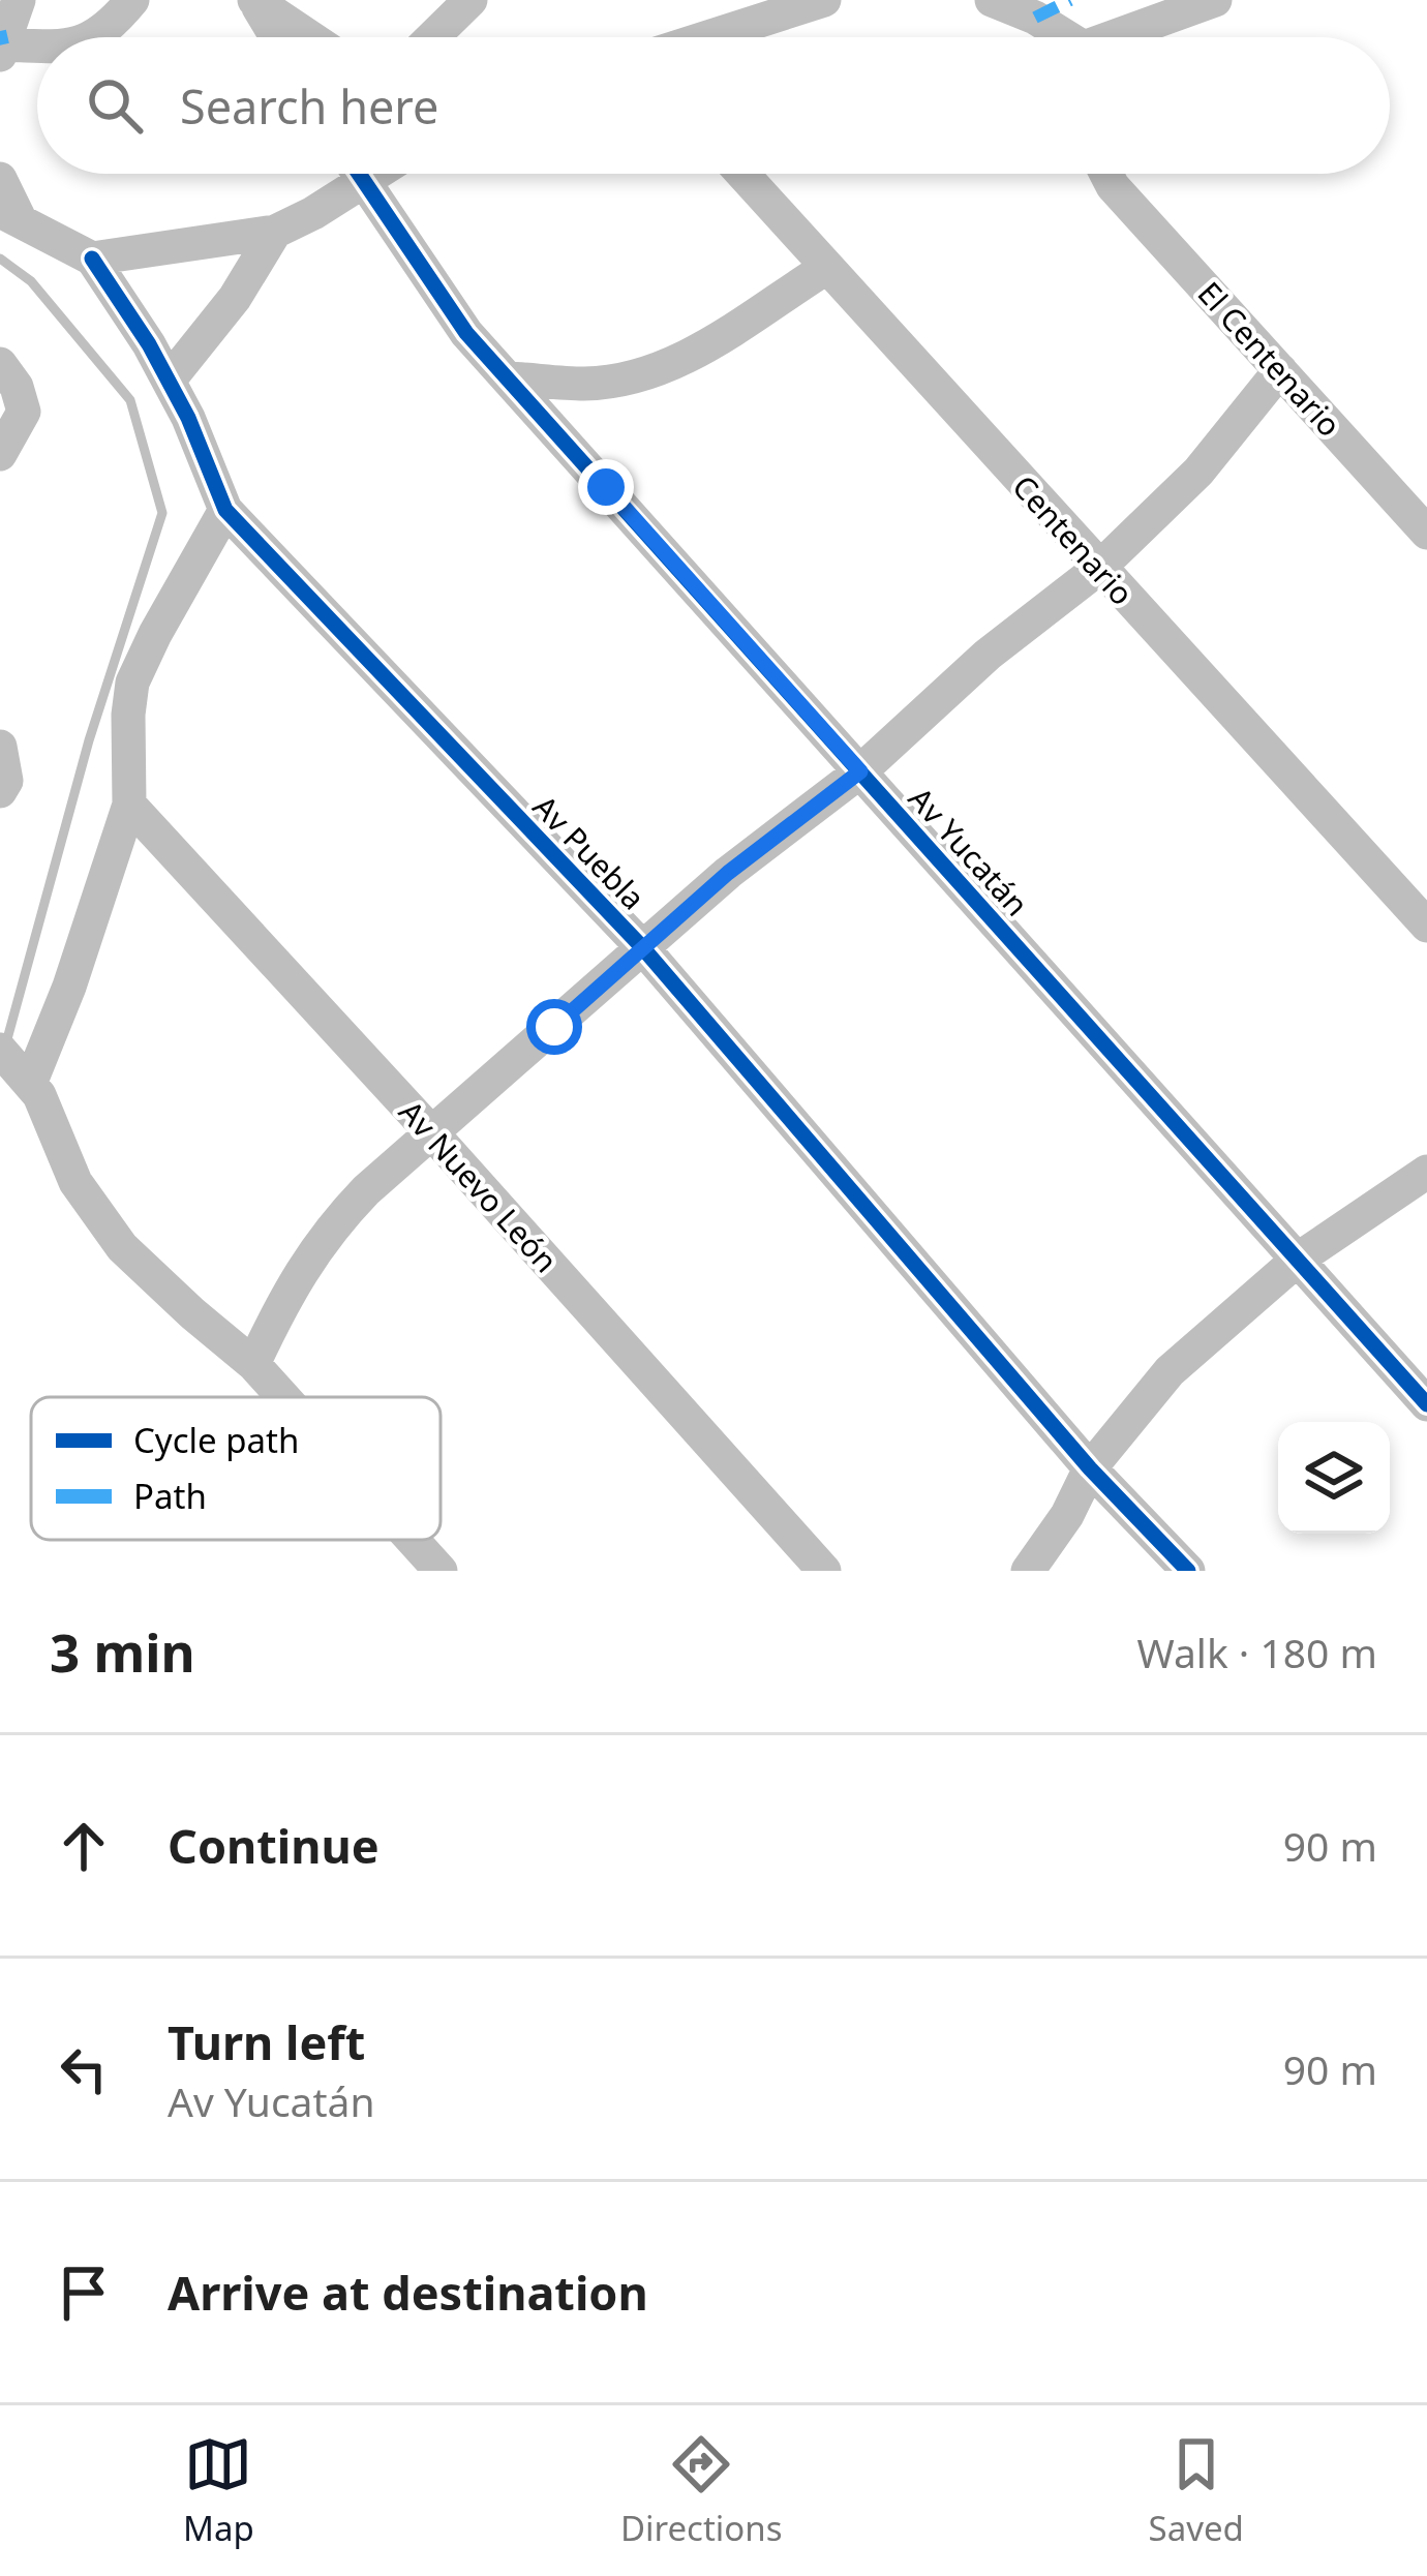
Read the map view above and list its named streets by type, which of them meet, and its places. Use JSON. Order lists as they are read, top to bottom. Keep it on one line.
{"streets":{"street":["El Centenario","Centenario","Av Yucatán","Av Puebla","Av Nuevo León"]},"legend":["Cycle path","Path"],"page":{"search":"Search here","heading":["3 min","Walk · 180 m"],"list":[["Continue","90 m"],["Turn left","Av Yucatán","90 m"],"Arrive at destination"],"nav":["Map","Directions","Saved"]}}
